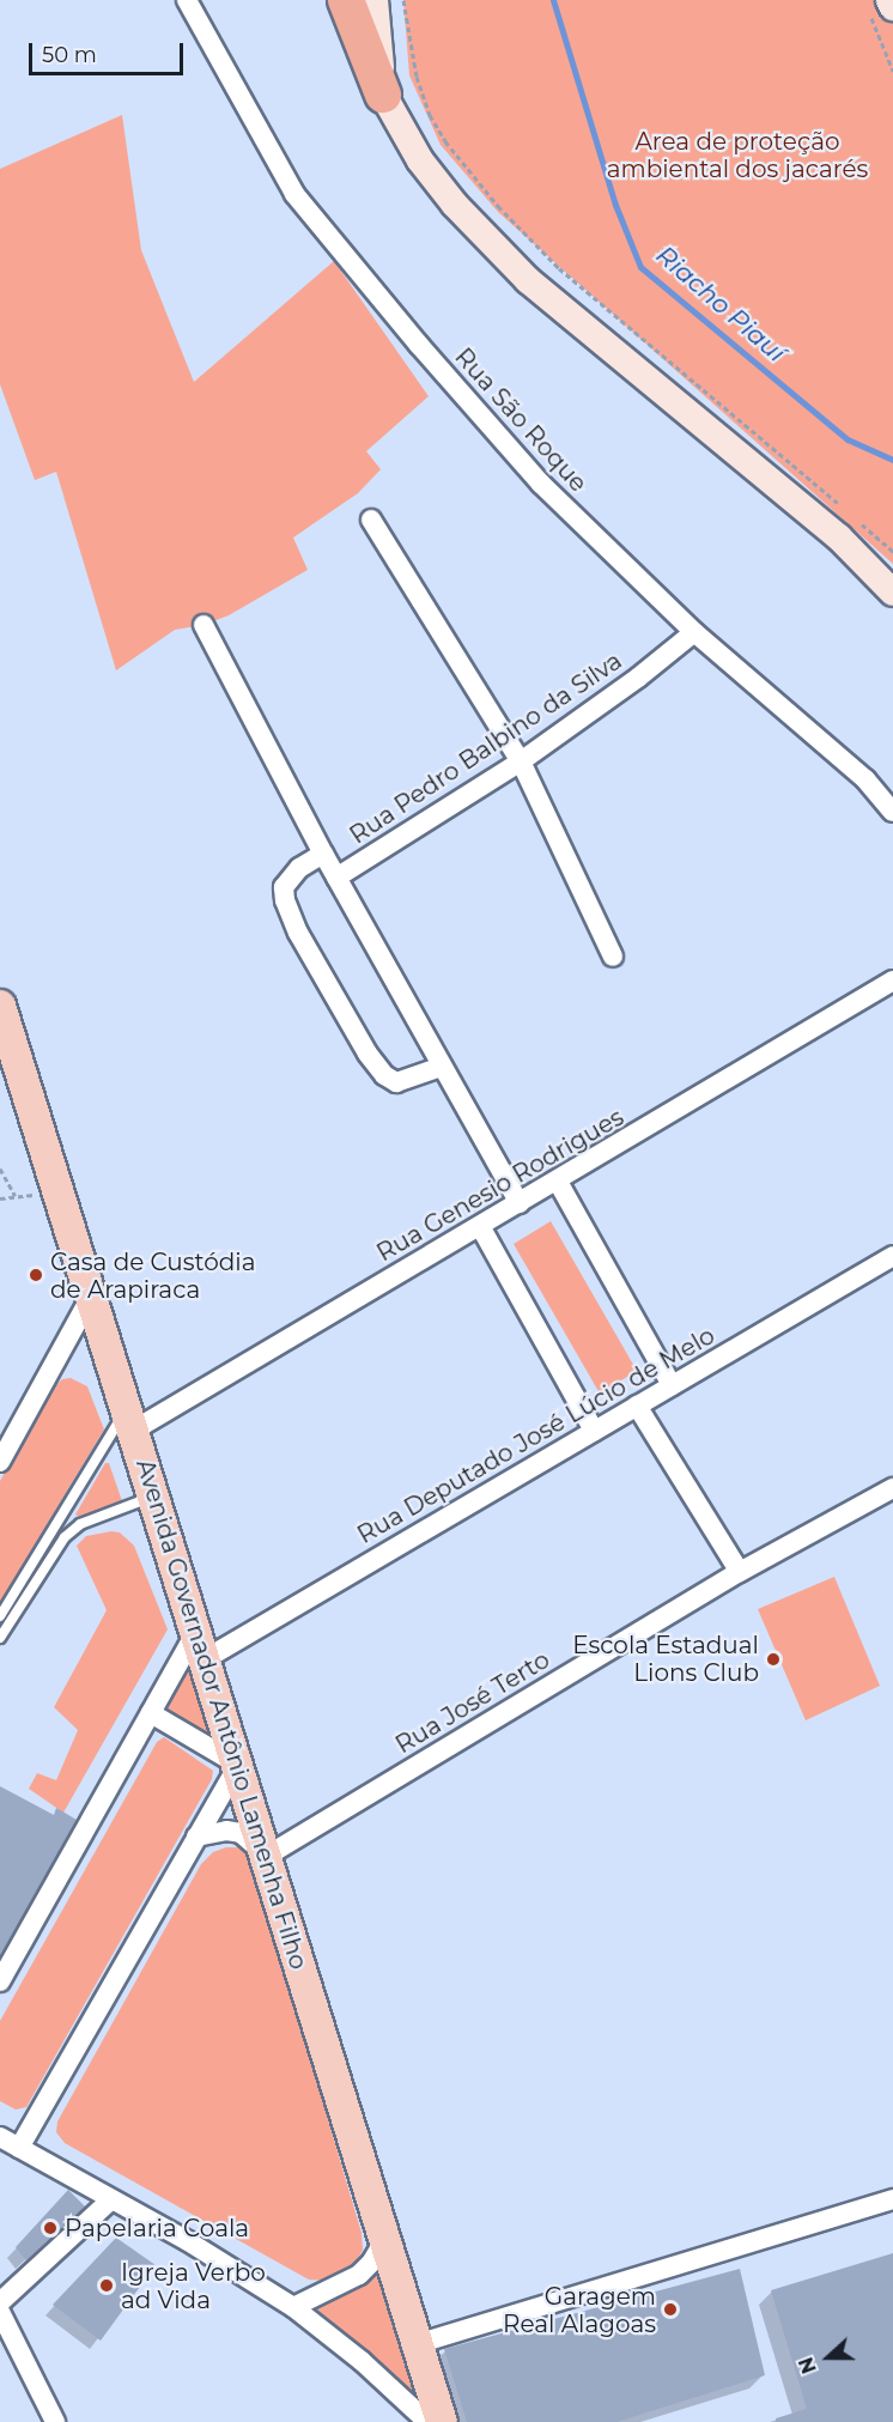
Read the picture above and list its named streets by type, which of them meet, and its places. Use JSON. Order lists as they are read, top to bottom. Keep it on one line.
{"streets":{"main road":["Avenida Governador Antônio Lamenha Filho"],"street":["Rua São Roque","Rua Pedro Balbino da Silva","Rua Genesio Rodrigues","Rua Deputado José Lúcio de Melo","Rua José Terto"]},"crossings":[["Rua São Roque","Rua Pedro Balbino da Silva"],["Rua Genesio Rodrigues","Avenida Governador Antônio Lamenha Filho"],["Rua Deputado José Lúcio de Melo","Avenida Governador Antônio Lamenha Filho"],["Rua José Terto","Avenida Governador Antônio Lamenha Filho"]],"water":["Riacho Piauí"],"parks":["Area de proteção ambiental dos jacarés"],"places":["Casa de Custódia de Arapiraca","Escola Estadual Lions Club","Papelaria Coala","Igreja Verbo ad Vida","Garagem Real Alagoas"],"scale_bar":"50 m","north":"left"}
